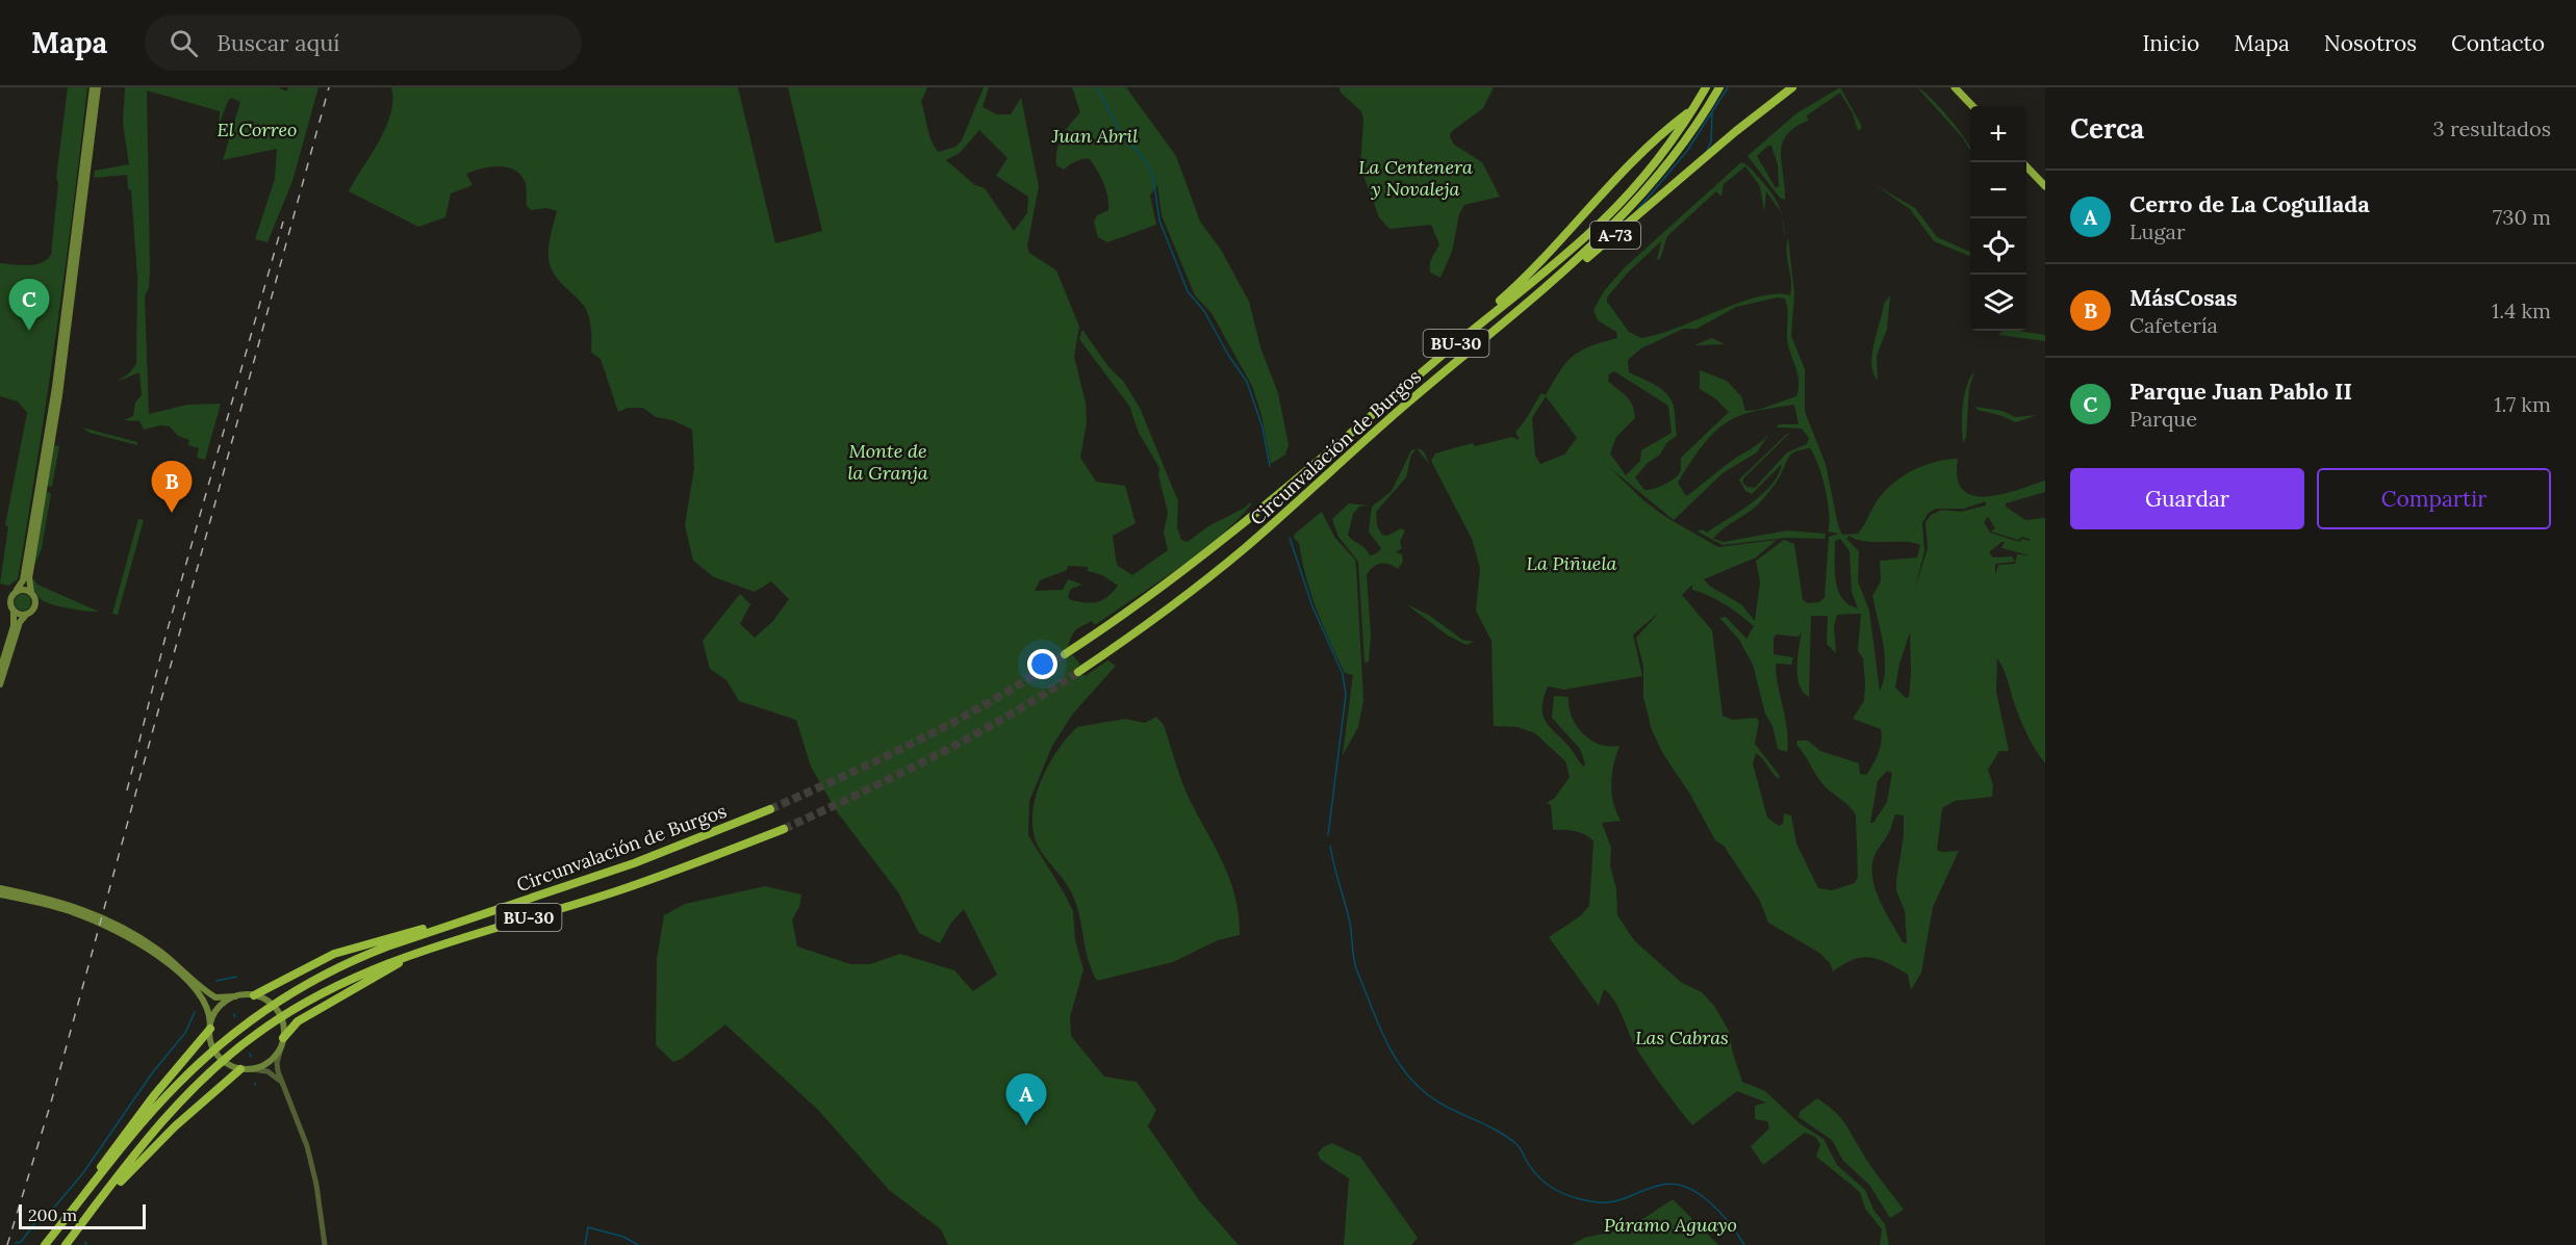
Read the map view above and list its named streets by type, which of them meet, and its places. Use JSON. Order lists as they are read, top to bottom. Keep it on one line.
{"streets":{"highway":["A-73","BU-30","Circunvalación de Burgos"]},"crossings":[["A-73","Circunvalación de Burgos"]],"parks":["El Correo","Juan Abril","La Centenera y Novaleja","Monte de la Granja","La Piñuela","Las Cabras","Páramo Aguayo"],"scale_bar":"200 m","page":{"header":"Mapa","search":"Buscar aquí","nav":["Inicio","Mapa","Nosotros","Contacto"],"heading":["Cerca","3 resultados"],"map_buttons":["+","−"],"list":[{"mark":"A","name":"Cerro de La Cogullada","note":"Lugar","value":"730 m"},{"mark":"B","name":"MásCosas","note":"Cafetería","value":"1.4 km"},{"mark":"C","name":"Parque Juan Pablo II","note":"Parque","value":"1.7 km"}],"pins":["C","B","A"],"buttons":["Guardar","Compartir"],"scale":"200 m"}}
